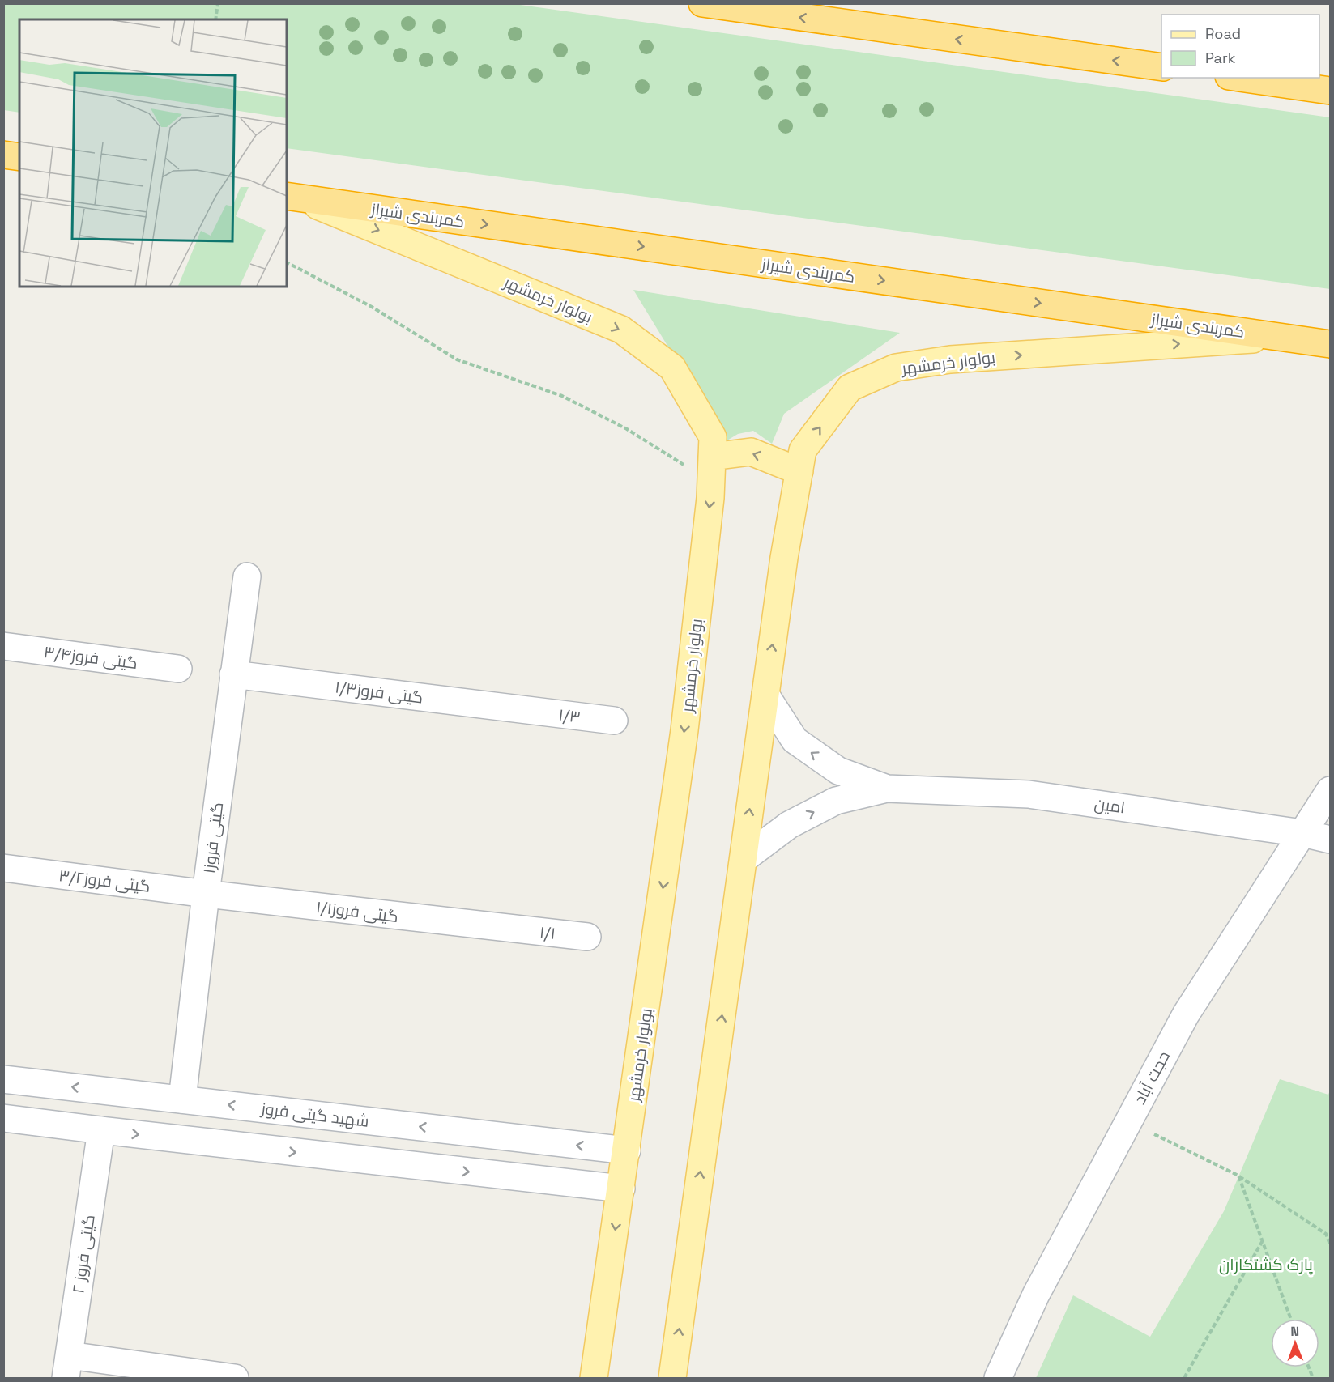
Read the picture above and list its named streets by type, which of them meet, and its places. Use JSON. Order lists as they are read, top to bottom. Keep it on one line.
{"streets":{"highway":["کمربندی شیراز"],"main road":["بولوار خرمشهر"],"street":["۳/۴گیتی فروز","۱/۳گیتی فروز","۱/۳","امین","۱گیتی فروز","۳/۲گیتی فروز","۱/۱گیتی فروز","۱/۱","حجت آباد","شهید گیتی فروز","گیتی فروز ۲"]},"crossings":[["کمربندی شیراز","بولوار خرمشهر"],["بولوار خرمشهر","شهید گیتی فروز"],["۱/۳گیتی فروز","۱/۳"],["۱/۳گیتی فروز","۱گیتی فروز"],["امین","حجت آباد"],["۱گیتی فروز","۳/۲گیتی فروز"],["۱گیتی فروز","۱/۱گیتی فروز"],["۱گیتی فروز","شهید گیتی فروز"],["۳/۲گیتی فروز","۱/۱گیتی فروز"],["۱/۱گیتی فروز","۱/۱"]],"one_way":["کمربندی شیراز"],"parks":["پارک کشتکاران"],"legend":["Road","Park"],"north":"top"}
